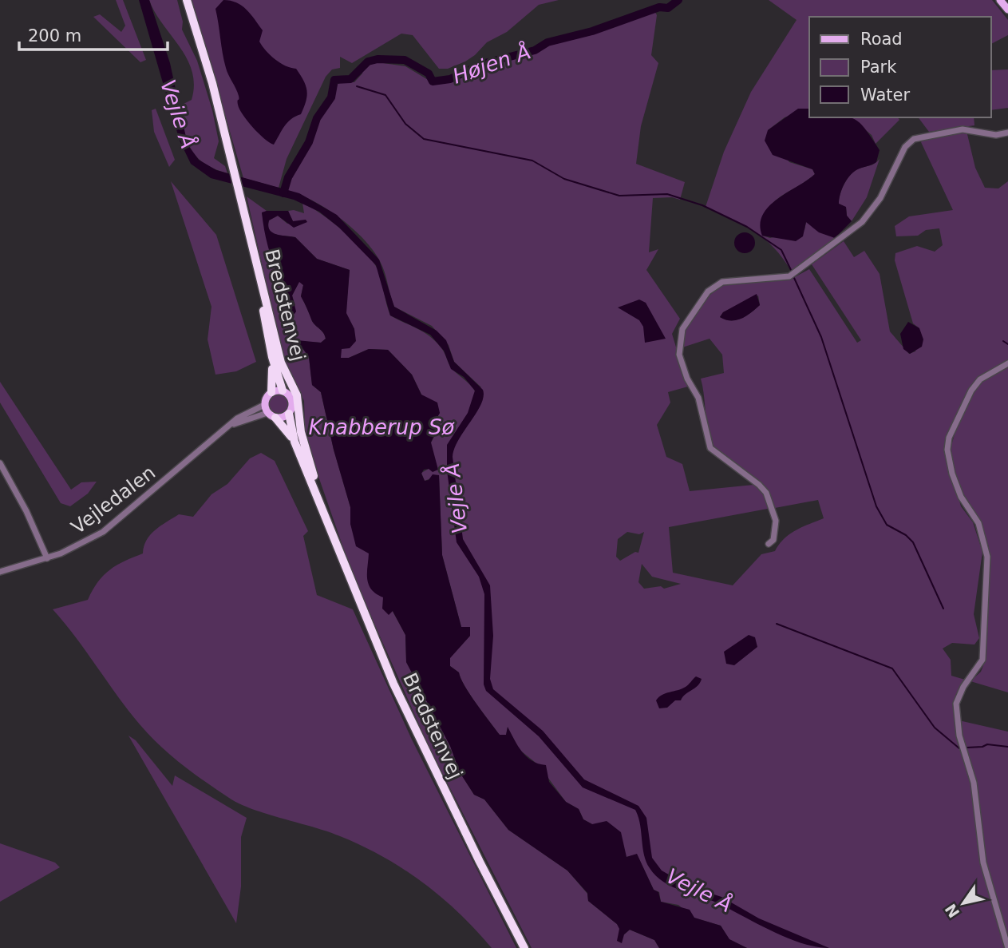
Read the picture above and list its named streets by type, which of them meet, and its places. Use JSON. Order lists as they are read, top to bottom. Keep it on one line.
{"streets":{"highway":["Bredstenvej"],"street":["Vejledalen"]},"crossings":[["Bredstenvej","Vejledalen"]],"water":["Højen Å","Vejle Å","Knabberup Sø"],"legend":["Road","Park","Water"],"scale_bar":"200 m","north":"bottom left"}
